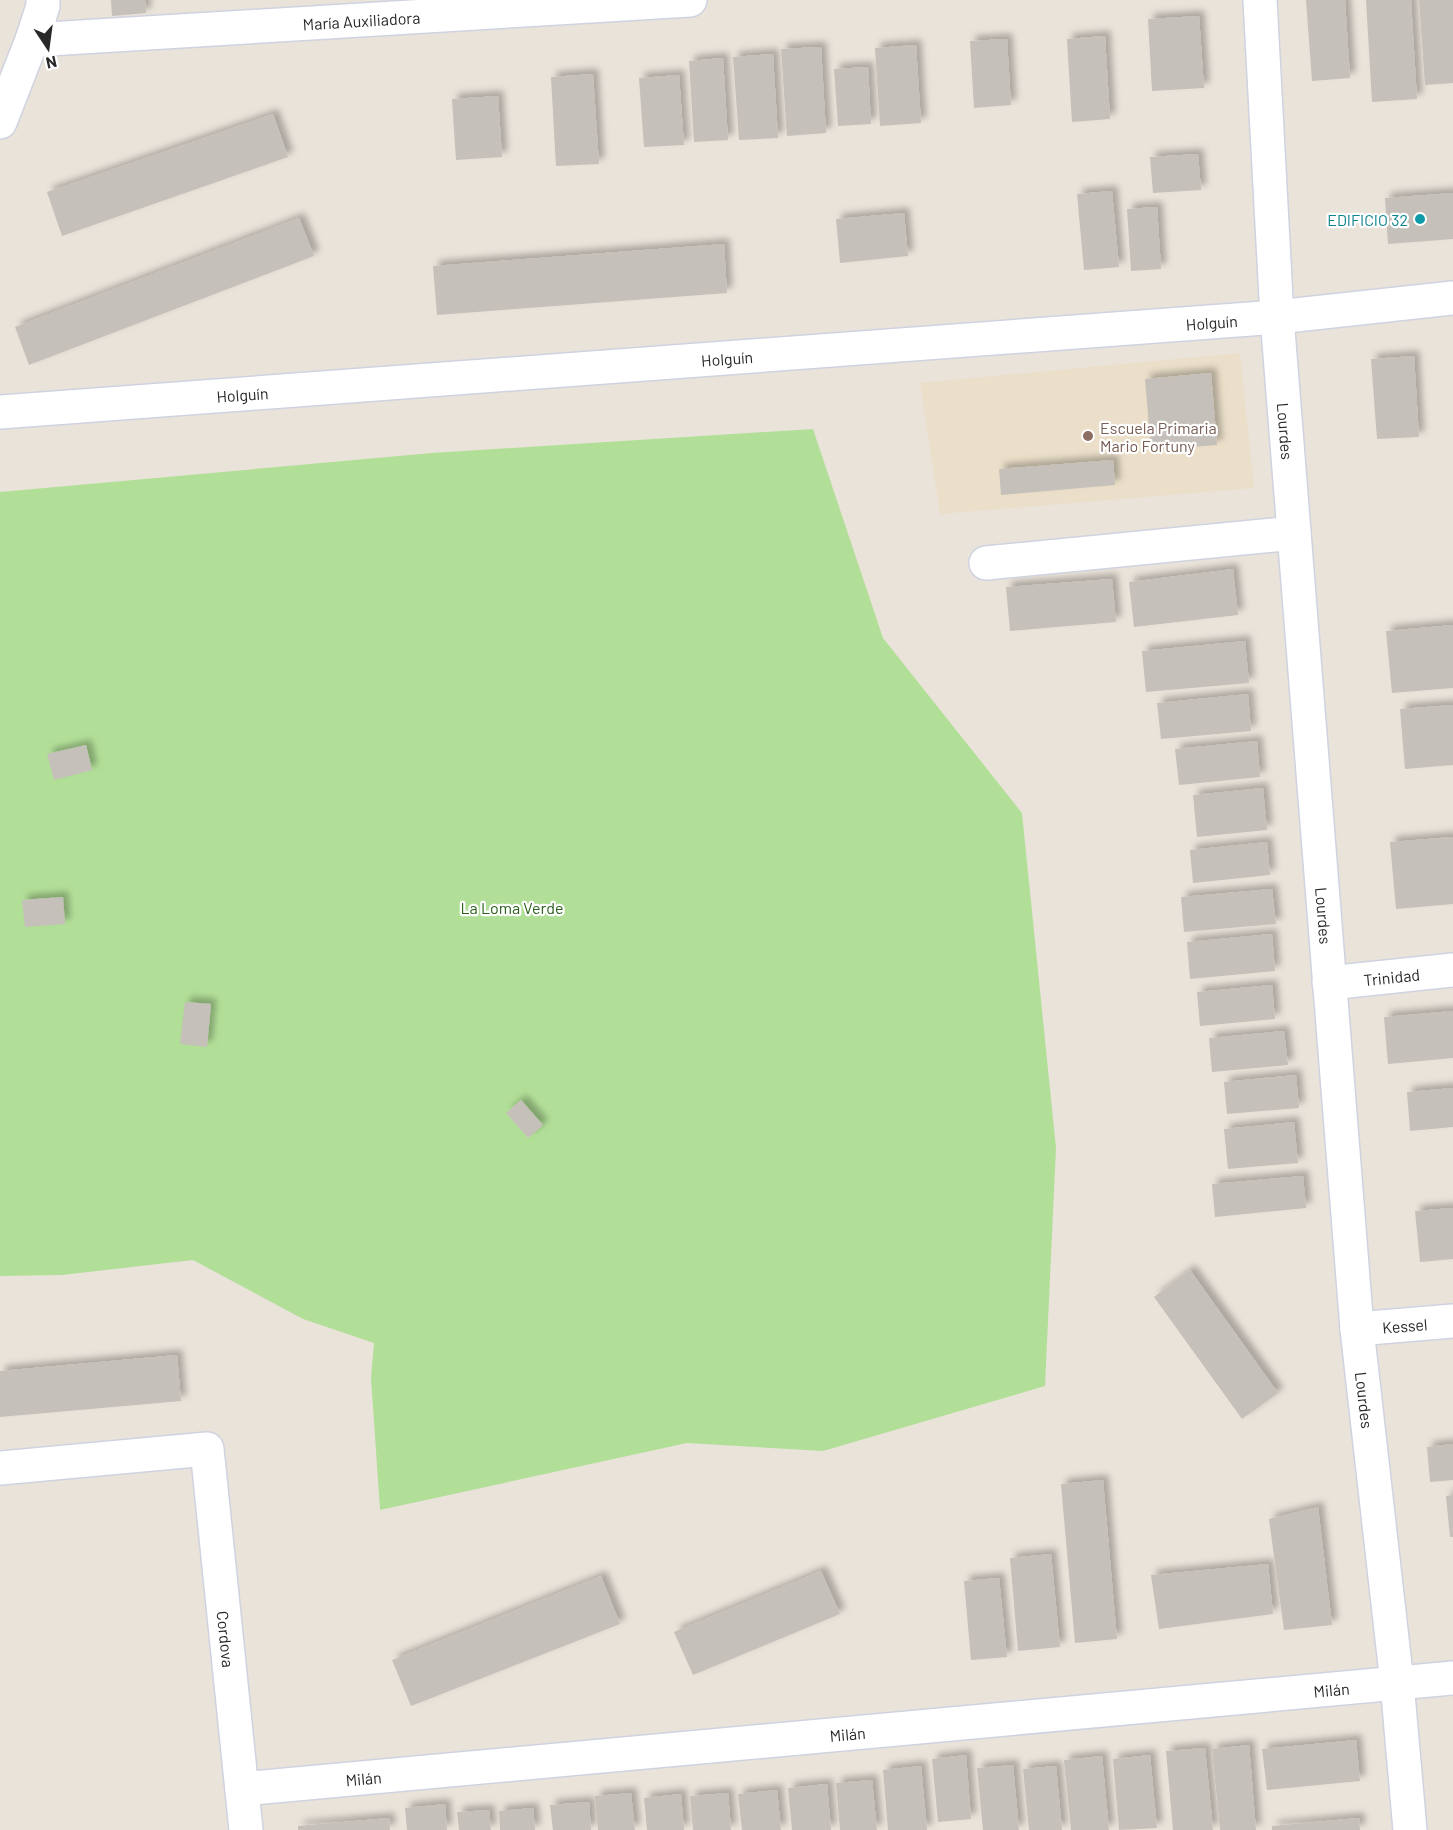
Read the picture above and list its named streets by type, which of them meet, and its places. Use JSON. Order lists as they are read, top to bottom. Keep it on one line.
{"streets":{"street":["María Auxiliadora","Holguín","Lourdes","Trinidad","Kessel","Cordova","Milán"]},"crossings":[["Holguín","Lourdes"],["Lourdes","Trinidad"],["Lourdes","Kessel"],["Lourdes","Milán"],["Cordova","Milán"]],"parks":["La Loma Verde"],"places":["EDIFICIO 32","Escuela Primaria Mario Fortuny"],"north":"bottom"}
